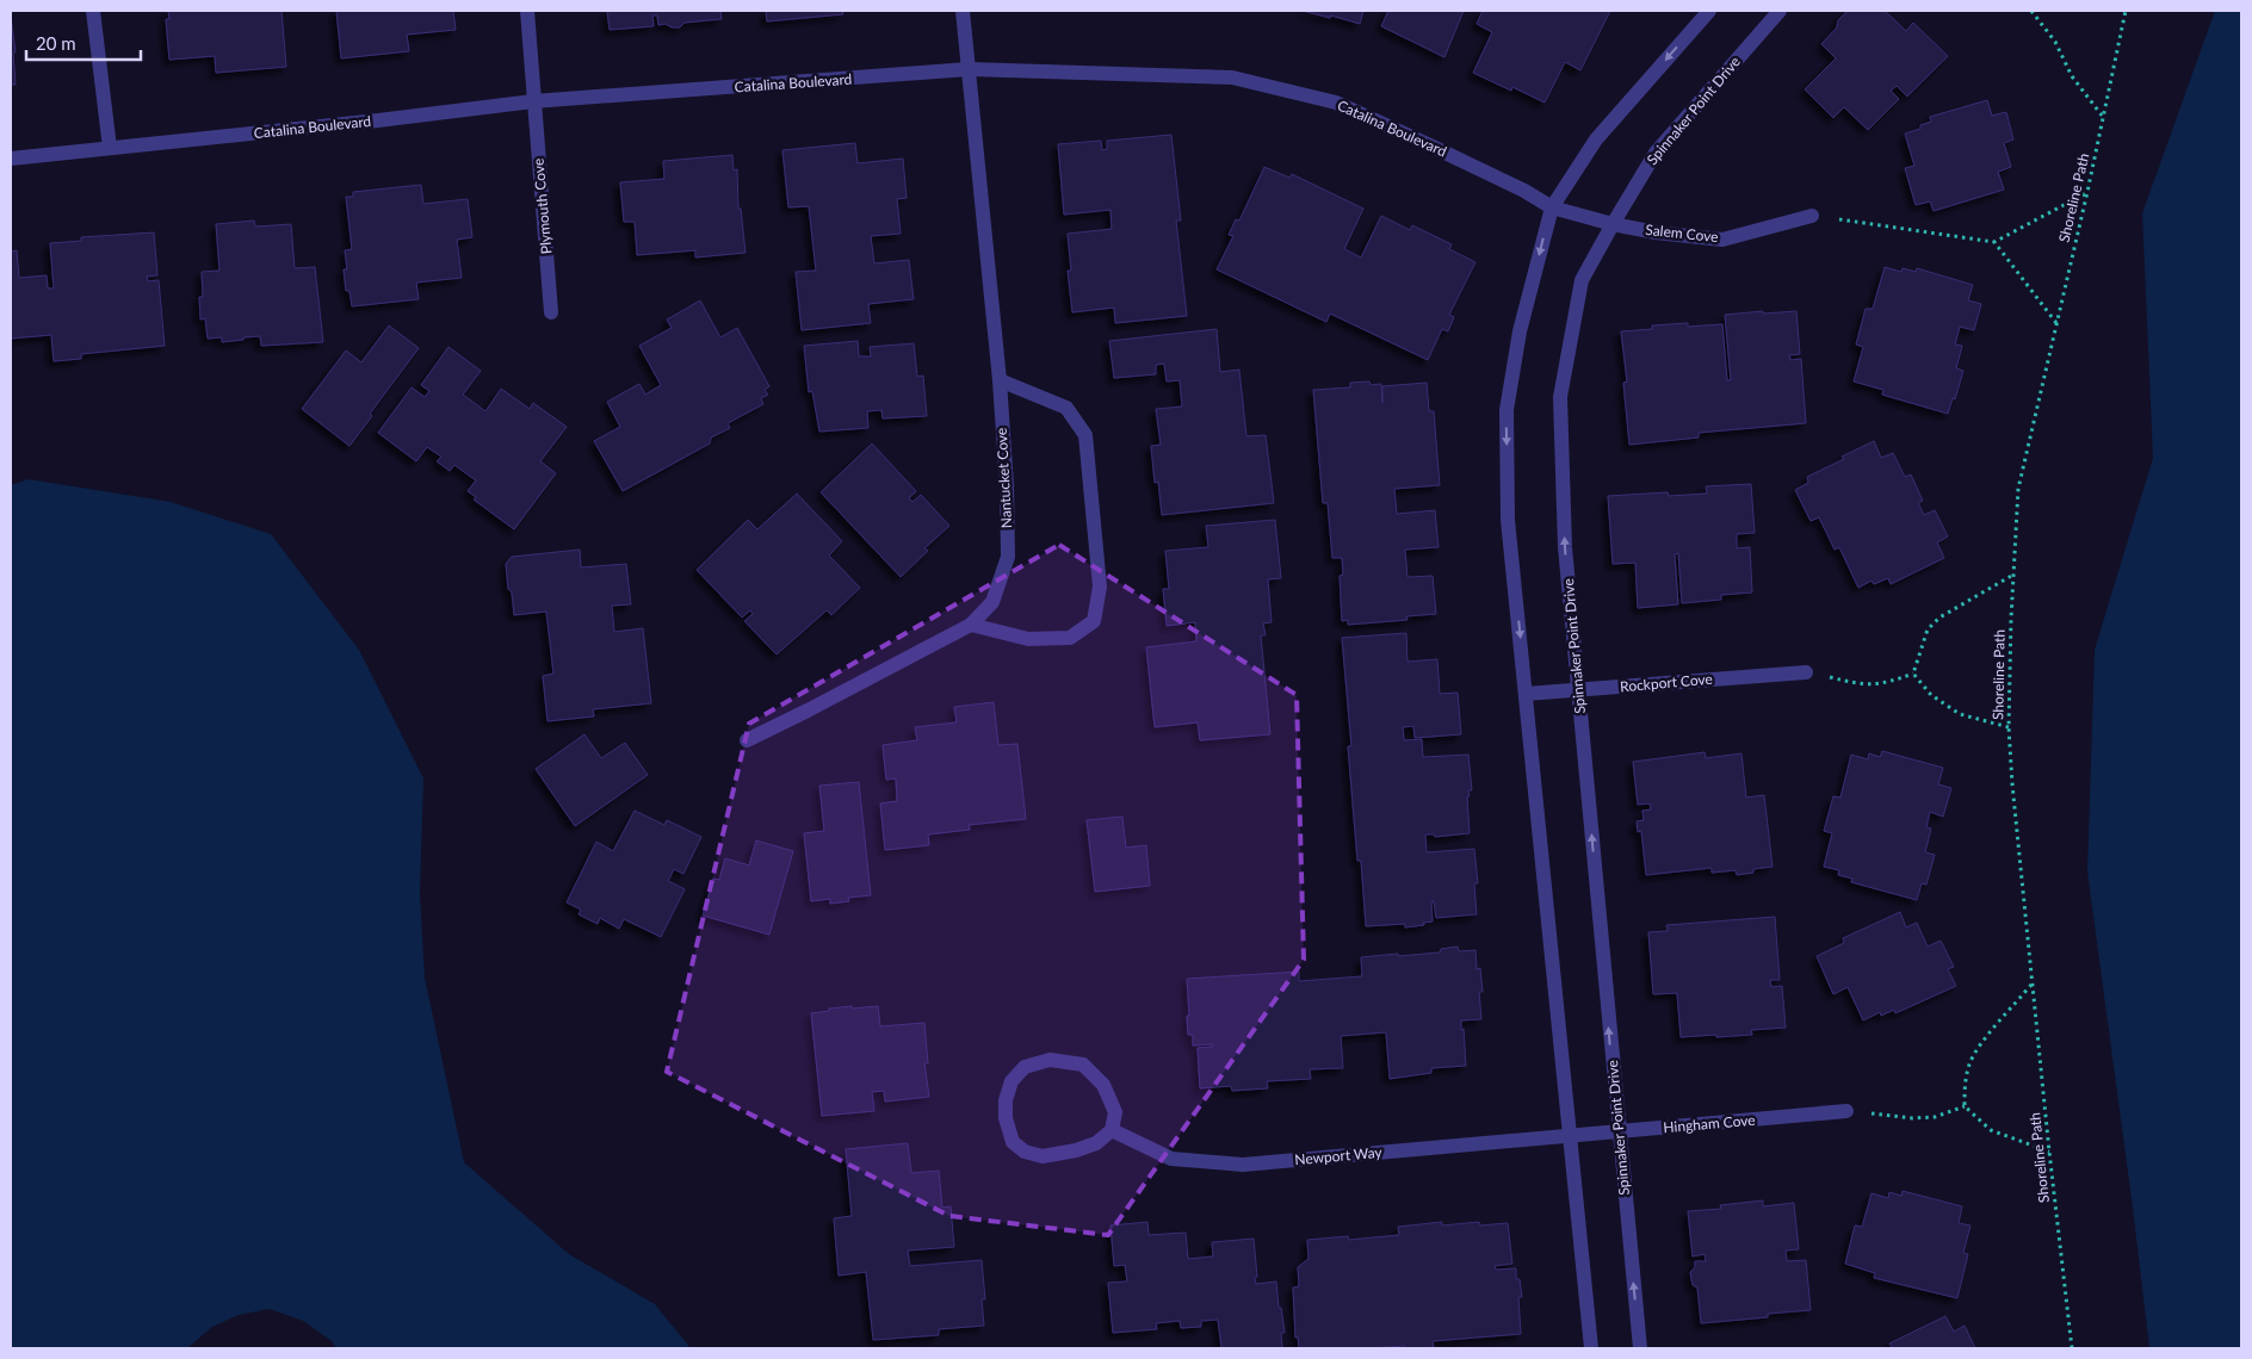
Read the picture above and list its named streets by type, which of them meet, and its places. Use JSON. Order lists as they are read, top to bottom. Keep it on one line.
{"streets":{"street":["Catalina Boulevard","Spinnaker Point Drive","Plymouth Cove","Salem Cove","Nantucket Cove","Rockport Cove","Hingham Cove","Newport Way"],"path":["Shoreline Path"]},"crossings":[["Catalina Boulevard","Plymouth Cove"],["Catalina Boulevard","Salem Cove"],["Catalina Boulevard","Nantucket Cove"],["Spinnaker Point Drive","Salem Cove"],["Spinnaker Point Drive","Rockport Cove"],["Spinnaker Point Drive","Hingham Cove"],["Hingham Cove","Newport Way"]],"scale_bar":"20 m"}
